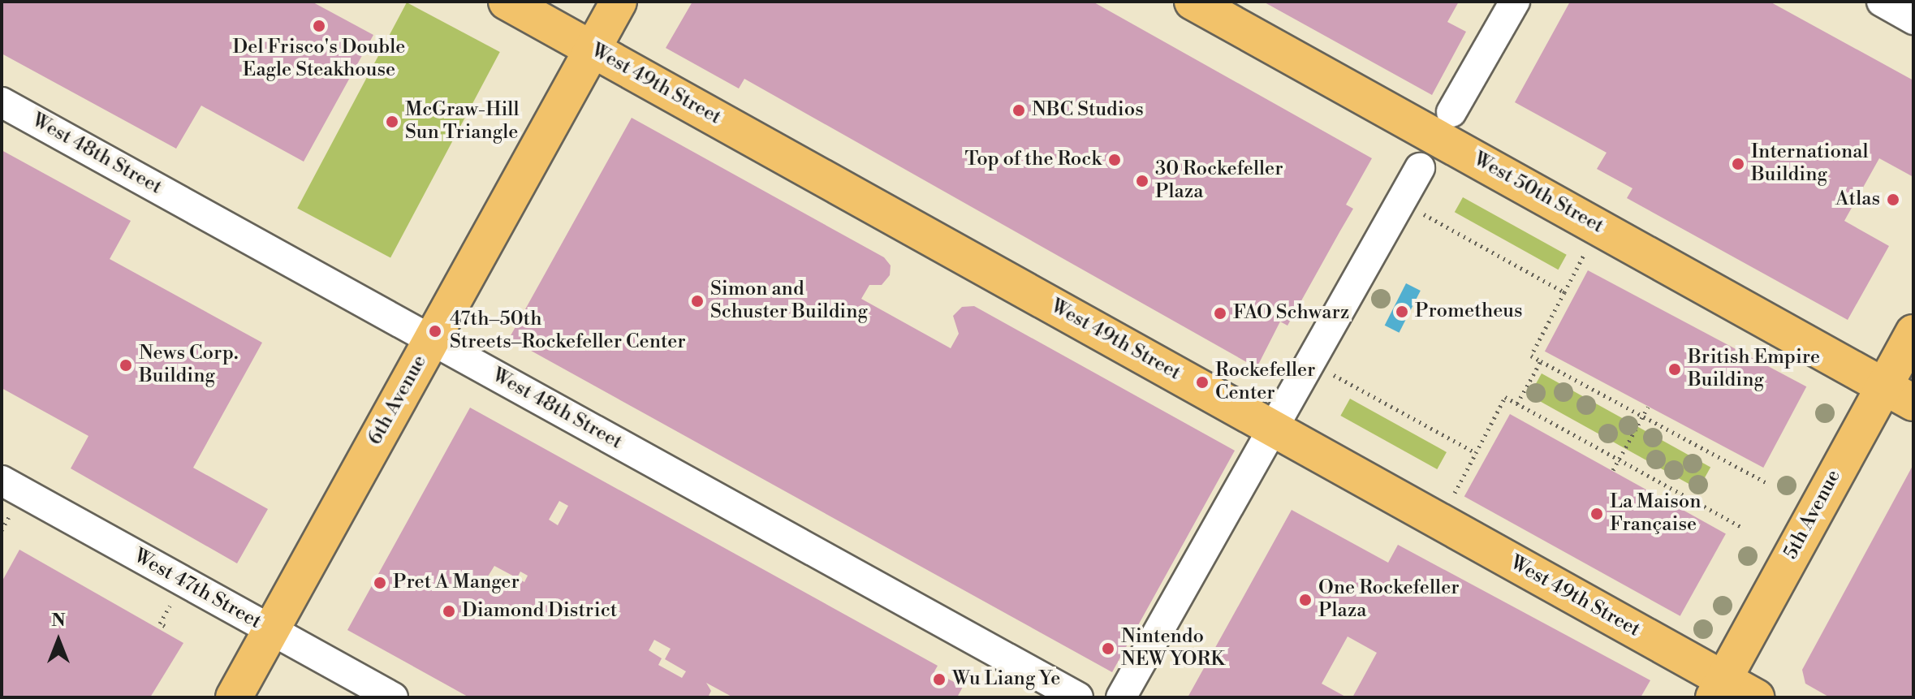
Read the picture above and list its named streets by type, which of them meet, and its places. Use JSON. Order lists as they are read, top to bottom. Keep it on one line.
{"streets":{"main road":["West 49th Street","West 50th Street","6th Avenue","5th Avenue"],"street":["West 48th Street","West 47th Street"]},"crossings":[["West 49th Street","6th Avenue"],["West 49th Street","5th Avenue"],["West 48th Street","6th Avenue"],["West 50th Street","5th Avenue"],["6th Avenue","West 47th Street"]],"places":["Del Frisco's Double Eagle Steakhouse","NBC Studios","McGraw-Hill Sun Triangle","Top of the Rock","International Building","30 Rockefeller Plaza","Atlas","Simon and Schuster Building","Prometheus","FAO Schwarz","47th–50th Streets–Rockefeller Center","News Corp. Building","British Empire Building","Rockefeller Center","La Maison Française","Pret A Manger","One Rockefeller Plaza","Diamond District","Nintendo NEW YORK","Wu Liang Ye"],"north":"top"}
